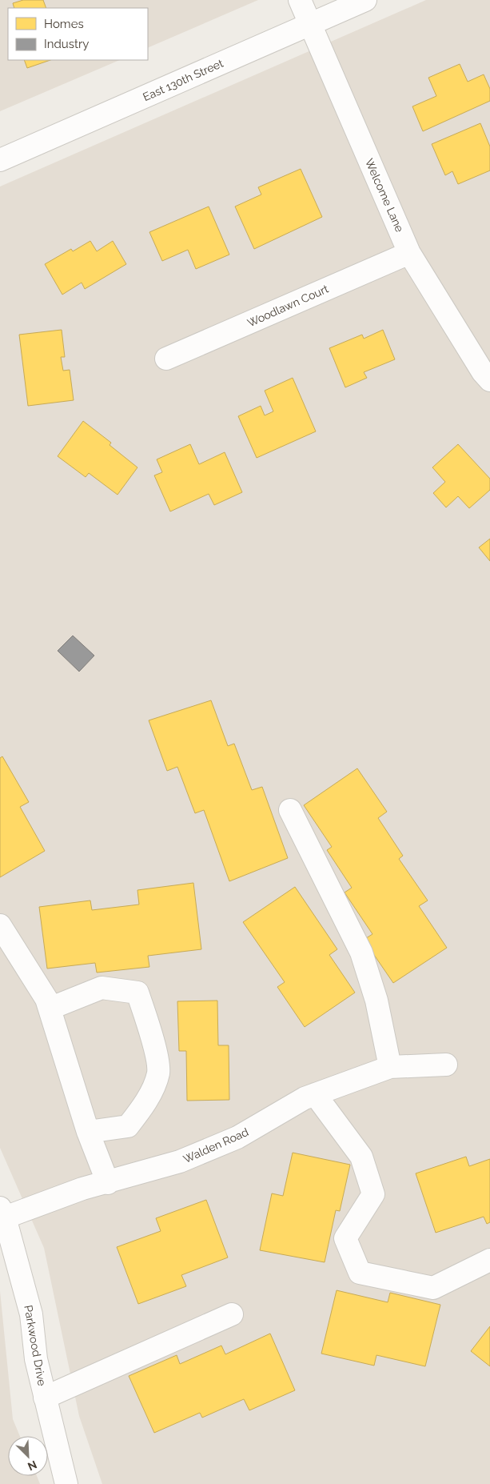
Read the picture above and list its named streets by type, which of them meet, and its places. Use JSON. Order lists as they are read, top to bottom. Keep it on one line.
{"streets":{"street":["East 130th Street","Welcome Lane","Woodlawn Court","Walden Road","Parkwood Drive"]},"crossings":[["East 130th Street","Welcome Lane"],["Welcome Lane","Woodlawn Court"],["Walden Road","Parkwood Drive"]],"legend":["Homes","Industry"],"north":"bottom right"}
